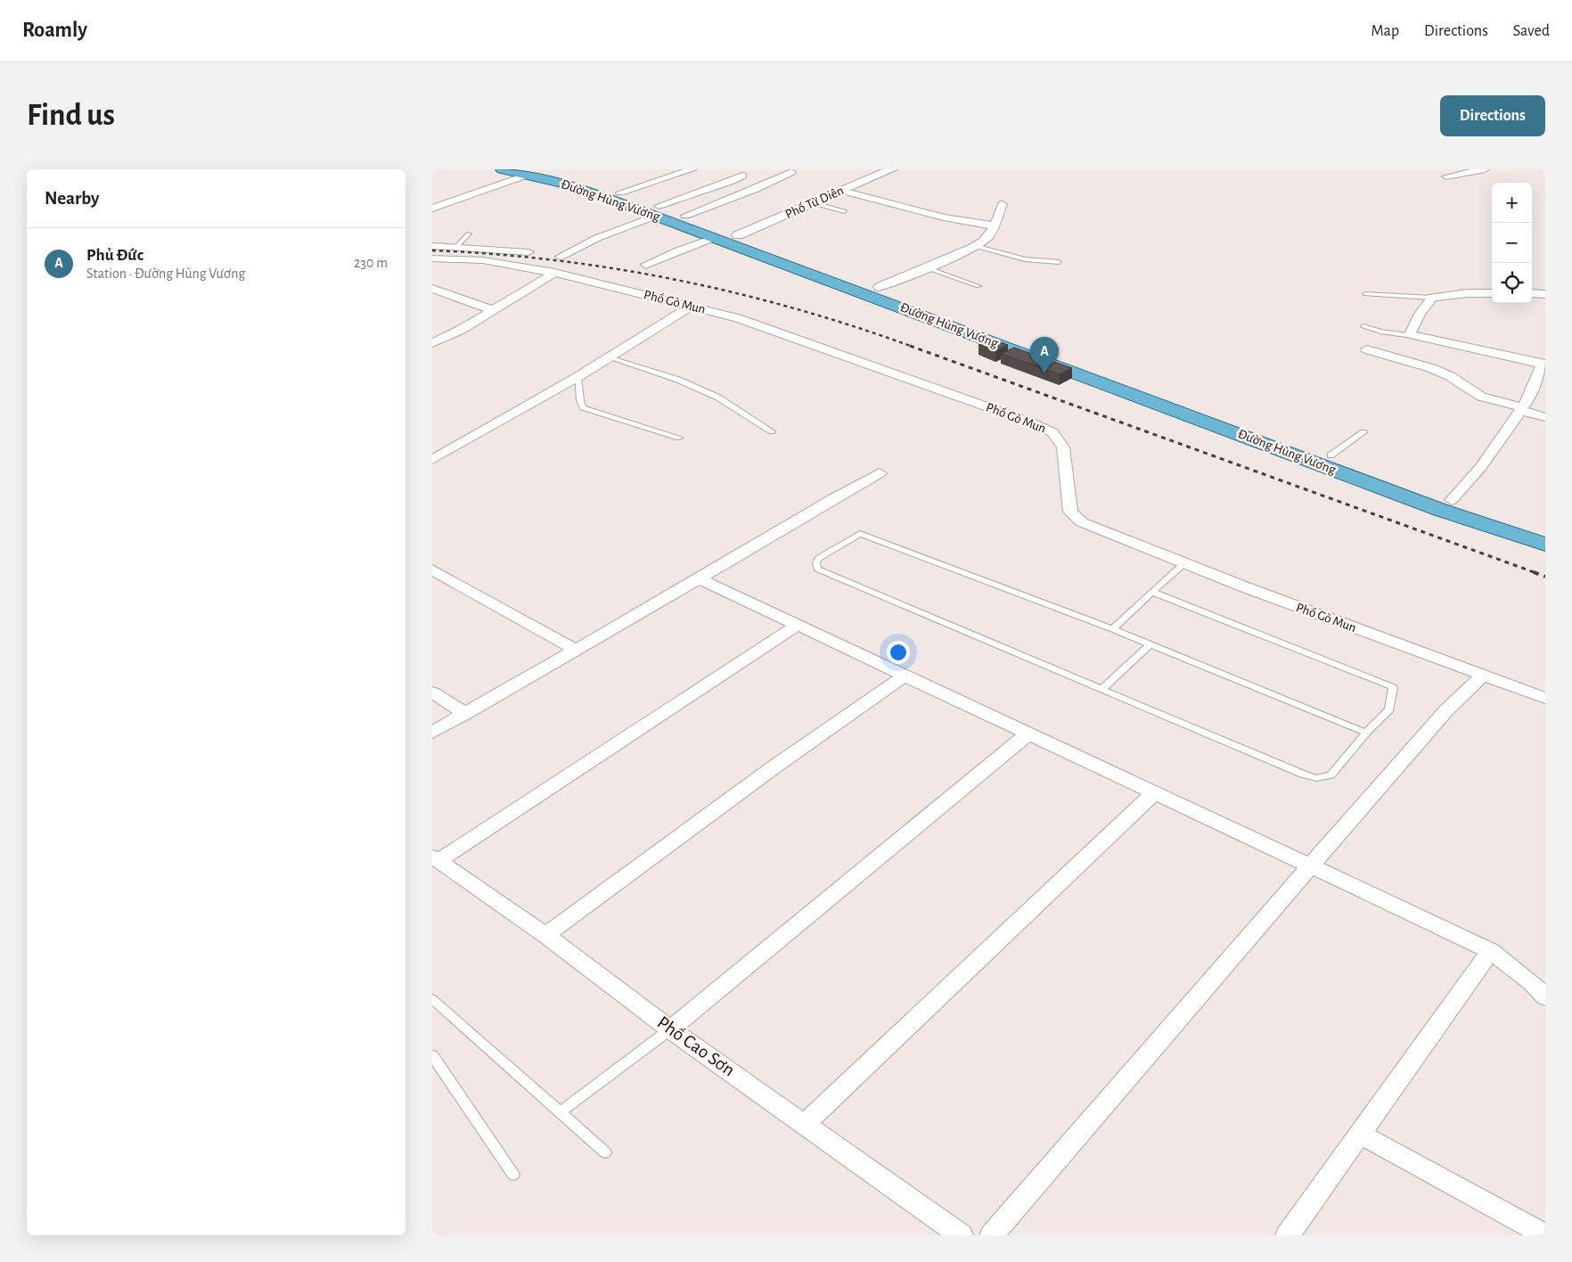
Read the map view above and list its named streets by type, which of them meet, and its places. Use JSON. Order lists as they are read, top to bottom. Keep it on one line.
{"streets":{"highway":["Đường Hùng Vương"],"street":["Phố Từ Diên","Phố Gò Mun","Phố Cao Sơn"]},"crossings":[["Đường Hùng Vương","Phố Từ Diên"]],"page":{"header":"Roamly","nav":["Map","Directions","Saved"],"buttons":"Directions","title":"Find us","heading":"Nearby","map_buttons":["+","−"],"list":[{"mark":"A","name":"Phủ Đức","note":"Station · Đường Hùng Vương","value":"230 m"}],"pins":"A"}}
